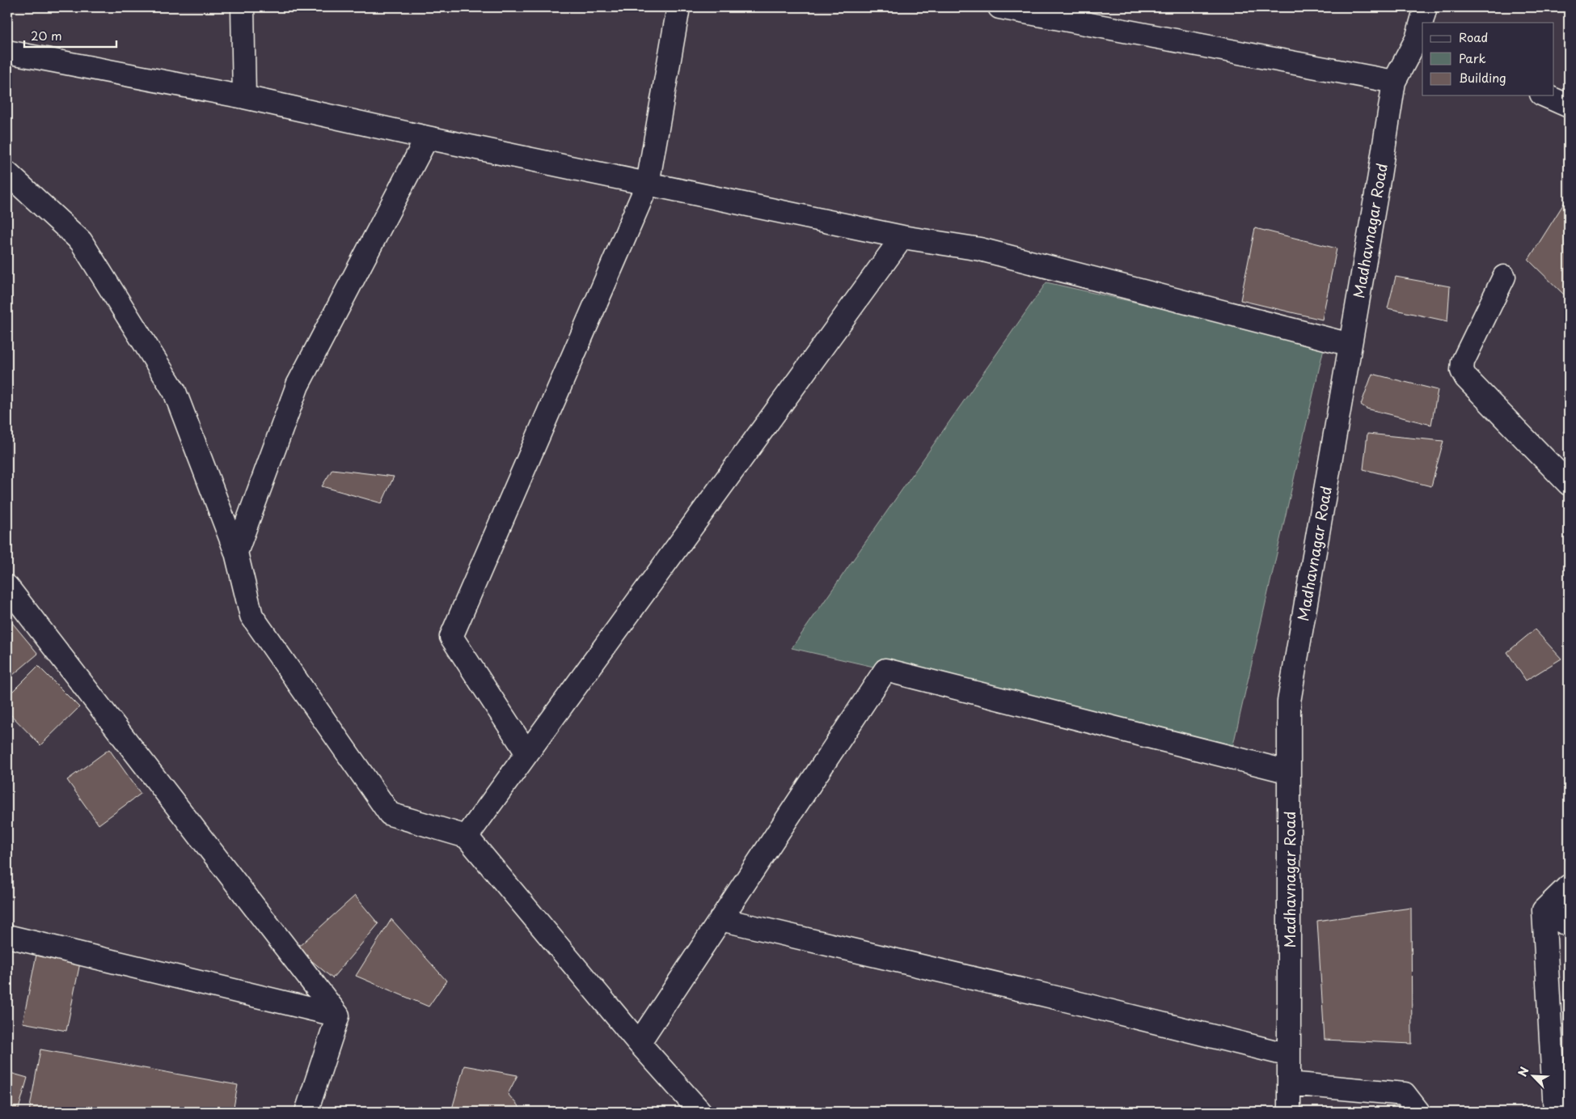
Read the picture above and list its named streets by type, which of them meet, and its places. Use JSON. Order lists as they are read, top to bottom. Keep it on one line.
{"streets":{"street":["Madhavnagar Road"]},"legend":["Road","Park","Building"],"scale_bar":"20 m","north":"top left"}
